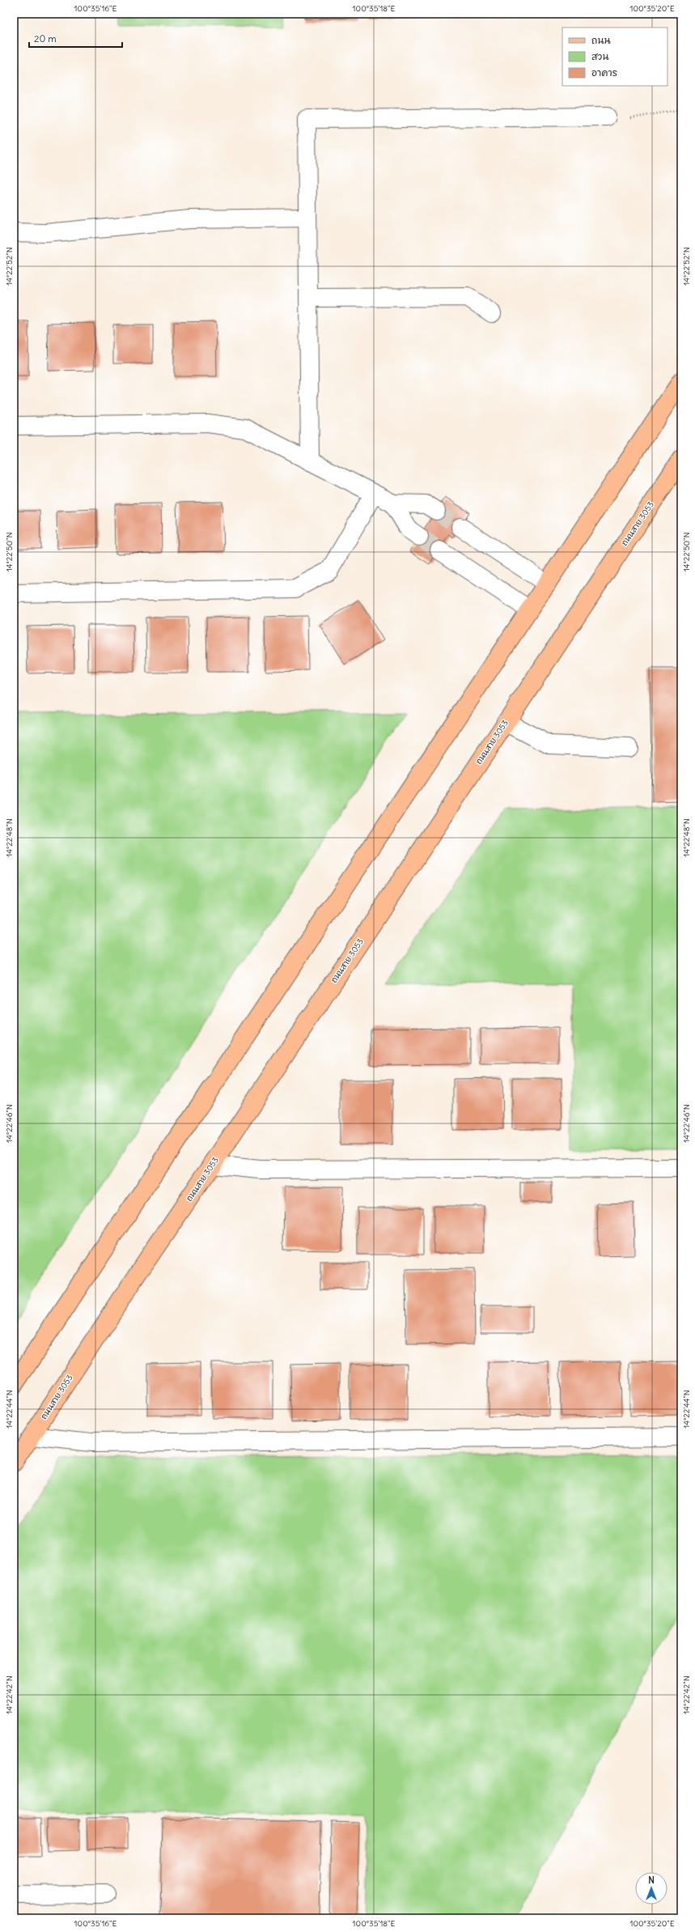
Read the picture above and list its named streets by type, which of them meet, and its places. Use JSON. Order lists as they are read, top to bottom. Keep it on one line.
{"streets":{"main road":["ถนนสาย 3053"]},"legend":["ถนน","สวน","อาคาร"],"scale_bar":"20 m","north":"top","coordinates":["100°35'16\"E","100°35'18\"E","100°35'20\"E","14°22'52\"N","14°22'50\"N","14°22'48\"N","14°22'46\"N","14°22'44\"N","14°22'42\"N"]}
